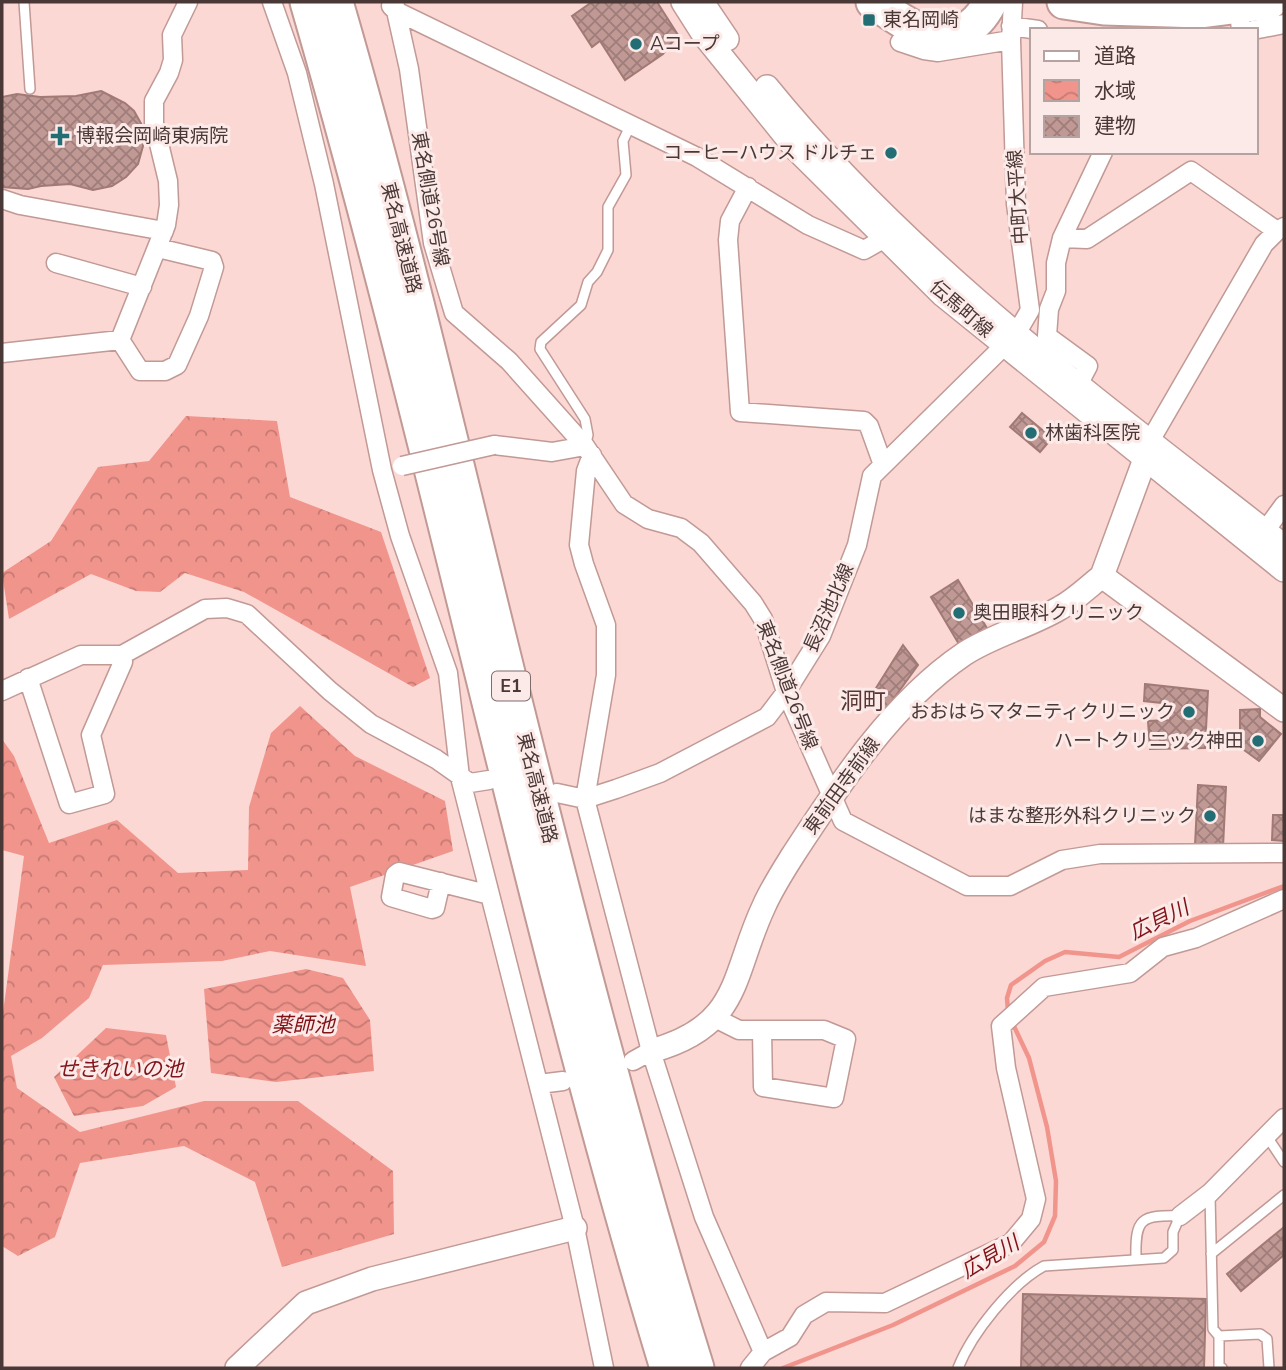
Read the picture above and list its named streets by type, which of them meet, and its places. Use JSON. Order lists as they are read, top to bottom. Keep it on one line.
{"streets":{"highway":["東名高速道路","E1"],"street":["中町大平線","東名側道26号線","伝馬町線","長沼池北線","東前田寺前線"]},"crossings":[["中町大平線","伝馬町線"],["中町大平線","長沼池北線"],["東名側道26号線","長沼池北線"],["東名側道26号線","東前田寺前線"],["伝馬町線","長沼池北線"]],"districts":["洞町"],"water":["広貝川","薬師池","せきれいの池","広見川"],"places":{"transit":["東名岡崎"],"other":["Aコープ","コーヒーハウス ドルチェ","林歯科医院","奥田眼科クリニック","おおはらマタニティクリニック","ハートクリニック神田","はまな整形外科クリニック"],"health":["博報会岡崎東病院"]},"legend":["道路","水域","建物"]}
